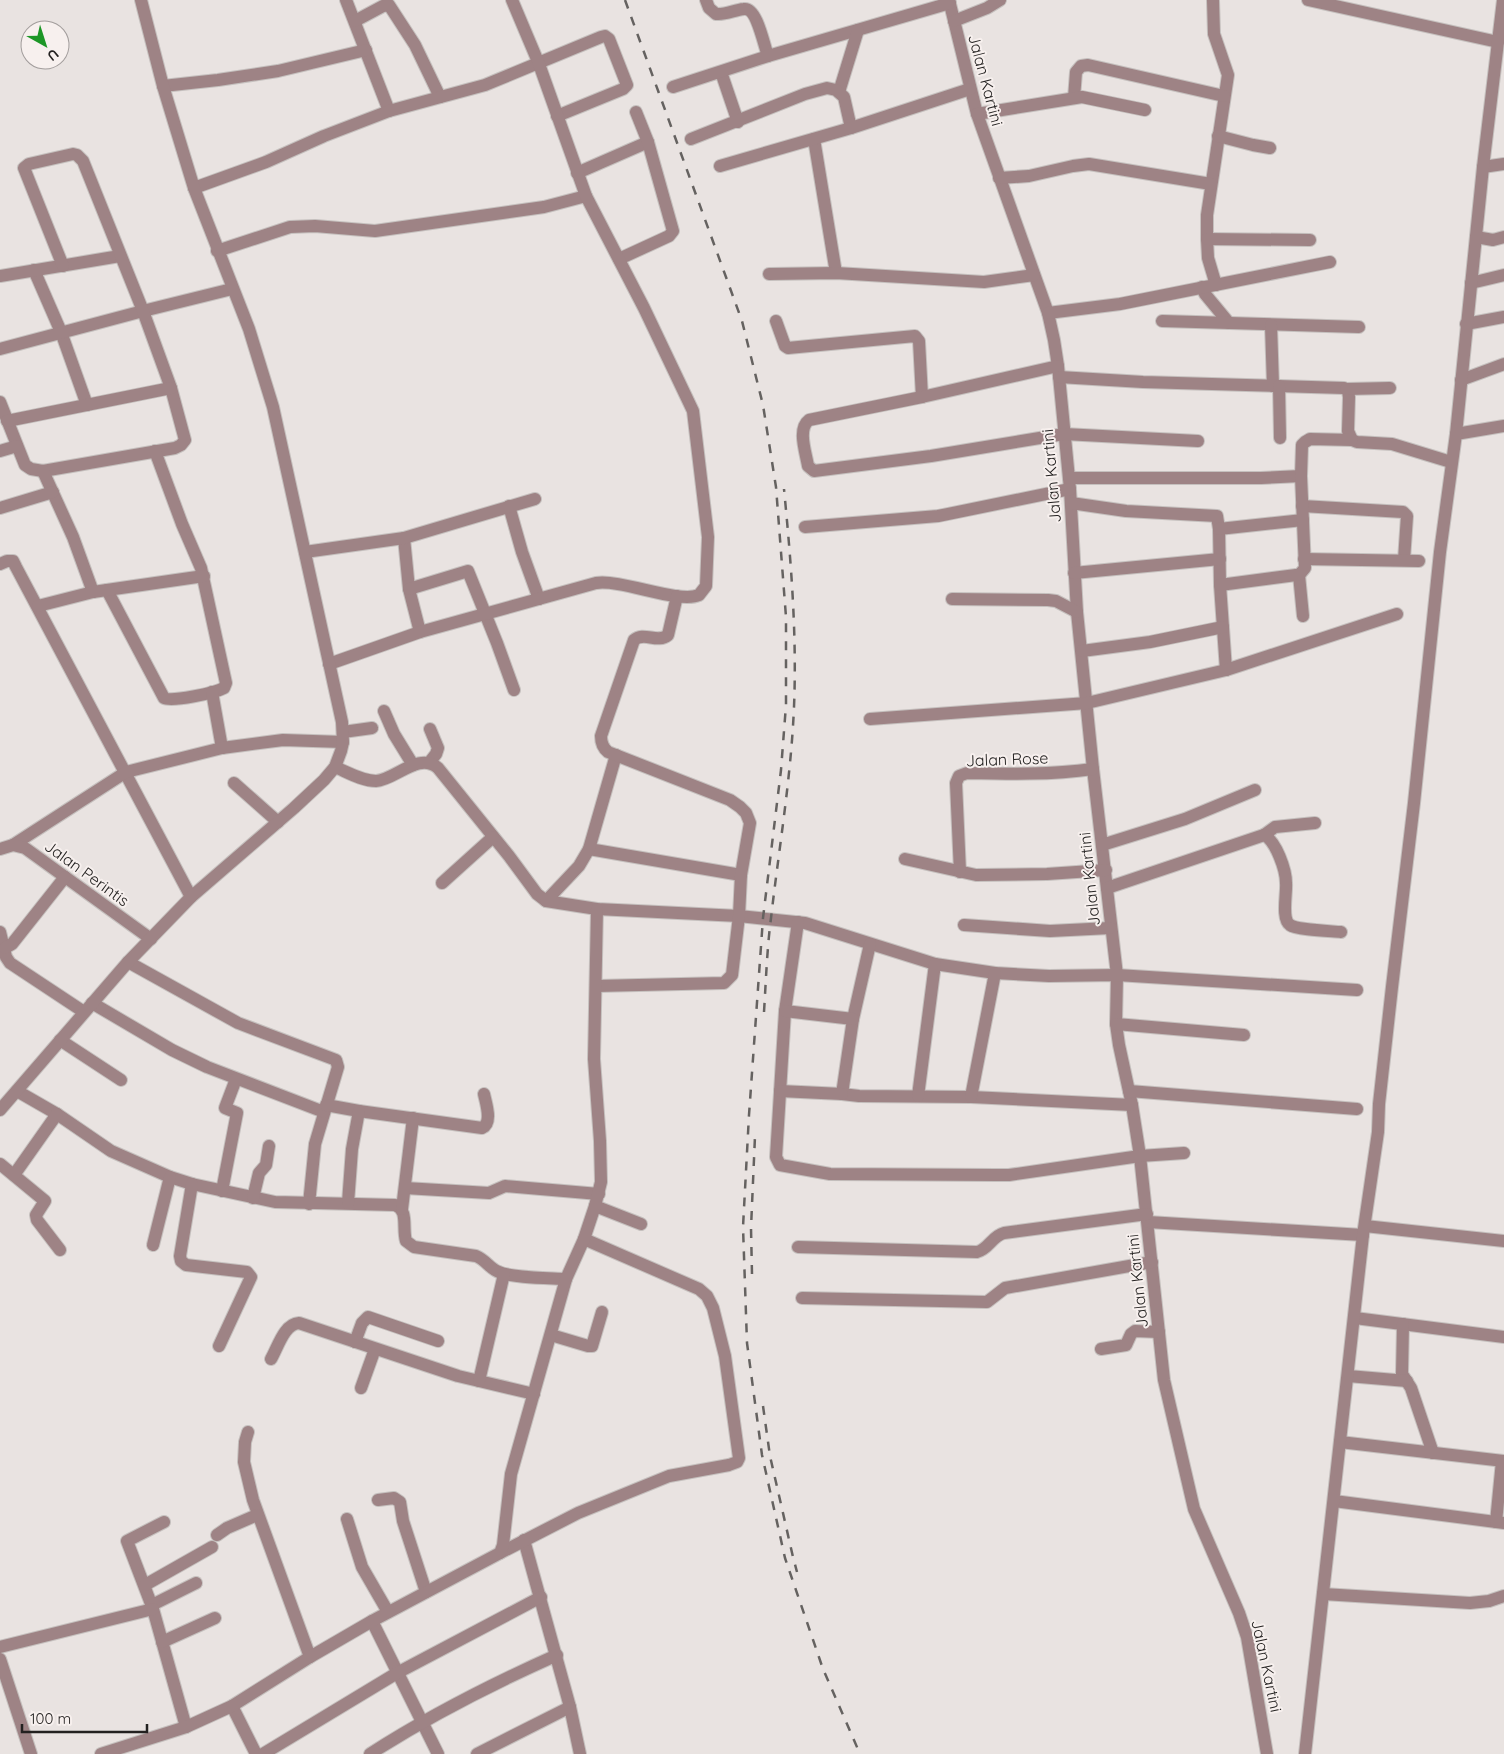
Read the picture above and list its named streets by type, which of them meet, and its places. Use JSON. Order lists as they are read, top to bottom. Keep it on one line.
{"streets":{"street":["Jalan Kartini","Jalan Rose","Jalan Perintis"]},"crossings":[["Jalan Kartini","Jalan Rose"]],"scale_bar":"100 m","north":"bottom right"}
